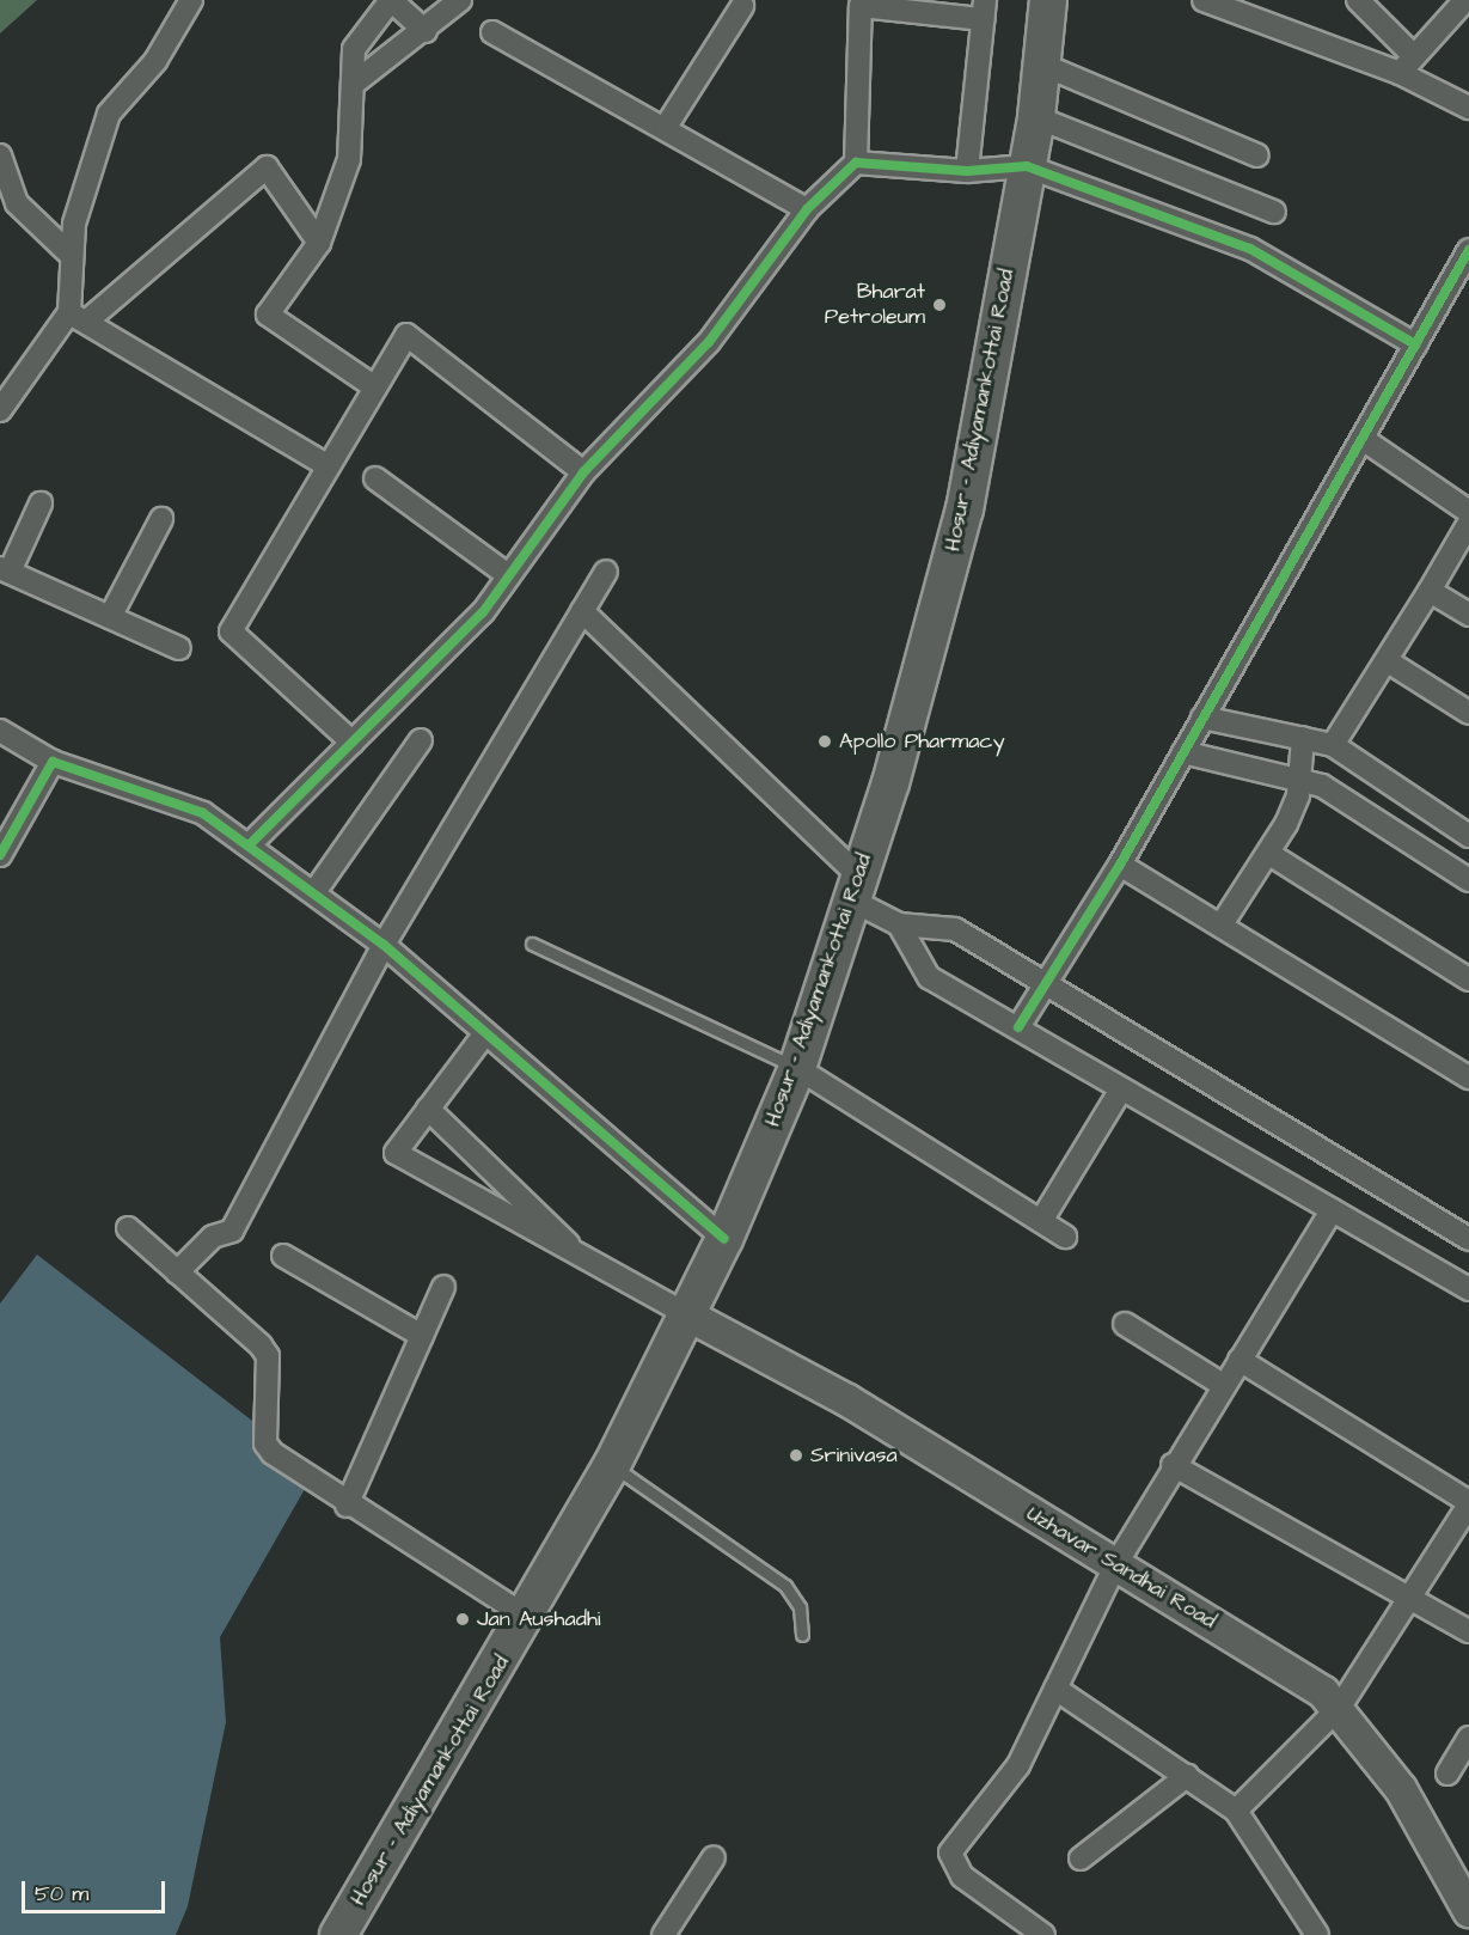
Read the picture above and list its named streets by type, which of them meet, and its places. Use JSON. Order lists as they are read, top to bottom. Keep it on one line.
{"streets":{"highway":["Hosur - Adiyamankottai Road"],"main road":["Uzhavar Sandhai Road"]},"crossings":[["Hosur - Adiyamankottai Road","Uzhavar Sandhai Road"]],"places":["Bharat Petroleum","Apollo Pharmacy","Srinivasa","Jan Aushadhi"],"scale_bar":"50 m"}
